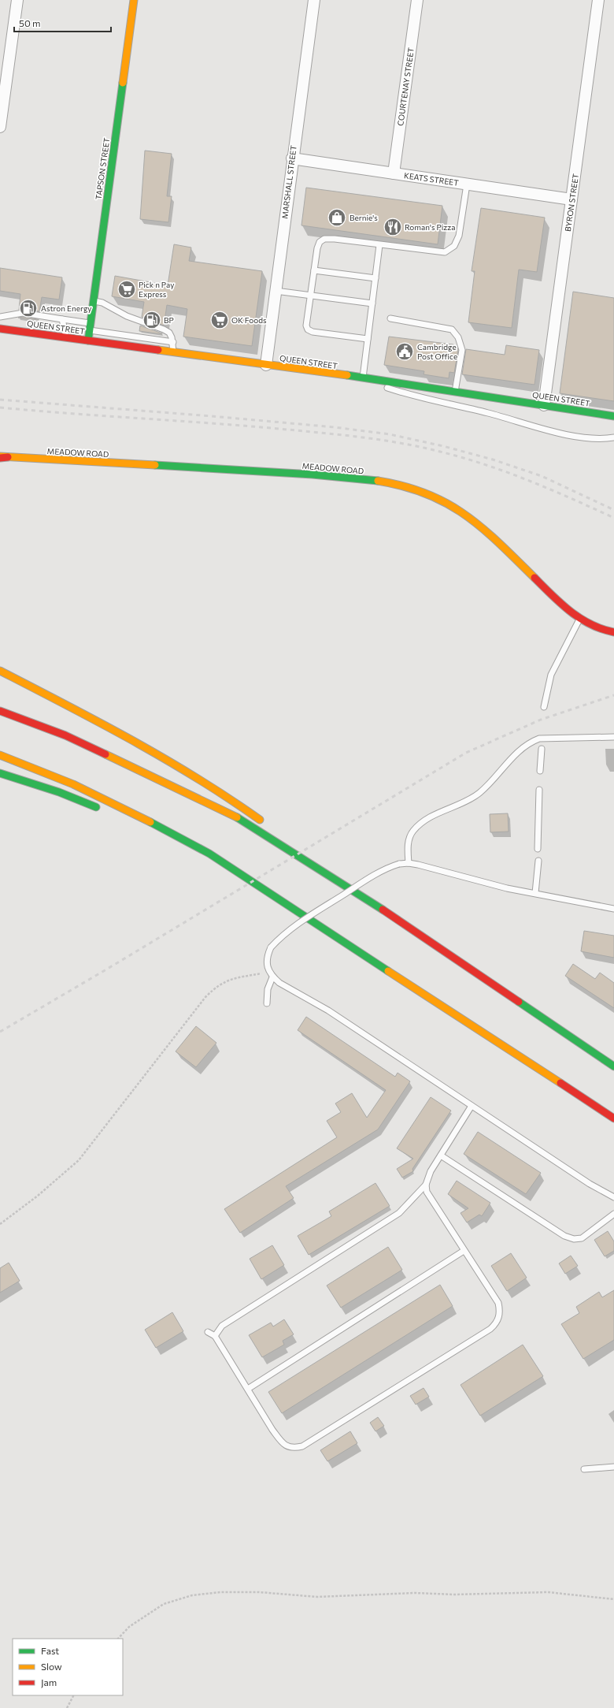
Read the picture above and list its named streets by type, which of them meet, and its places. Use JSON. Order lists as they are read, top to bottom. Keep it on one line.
{"streets":{"main road":["TAPSON STREET","QUEEN STREET","MEADOW ROAD"],"street":["COURTENAY STREET","KEATS STREET","MARSHALL STREET","BYRON STREET"]},"crossings":[["COURTENAY STREET","KEATS STREET"],["TAPSON STREET","QUEEN STREET"],["KEATS STREET","MARSHALL STREET"],["KEATS STREET","BYRON STREET"],["MARSHALL STREET","QUEEN STREET"],["BYRON STREET","QUEEN STREET"]],"places":{"shop":["Bernie's"],"restaurant":["Roman's Pizza"],"supermarket":["Pick n Pay Express","OK Foods"],"fuel station":["Astron Energy","BP"],"public building":["Cambridge Post Office"]},"legend":["Fast","Slow","Jam"],"scale_bar":"50 m"}
